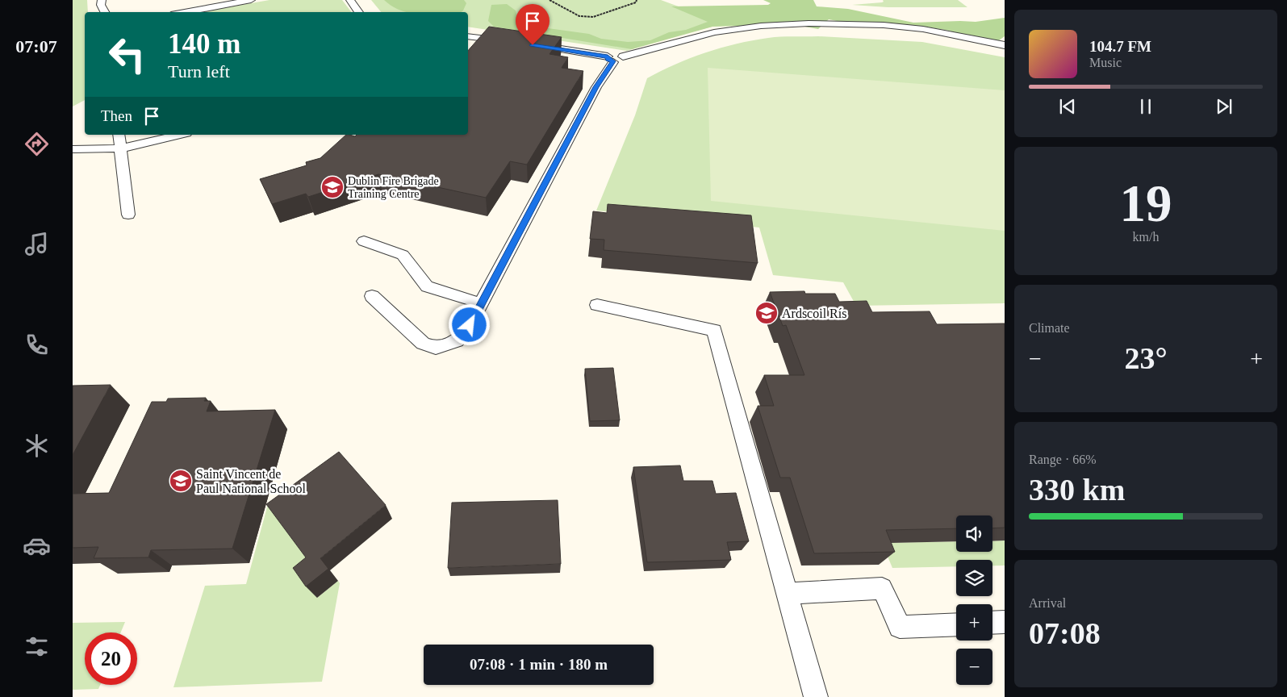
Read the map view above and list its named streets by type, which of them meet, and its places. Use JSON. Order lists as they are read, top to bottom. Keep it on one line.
{"places":{"school or university":["Dublin Fire Brigade Training Centre","Ardscoil Rís","Saint Vincent de Paul National School"]},"page":{"tabs":"07:07","turn":["140 m","Turn left"],"song":["104.7 FM","Music"],"then":"Then","tile":[["19","km/h"],"Climate",["Range · 66%","330 km"],["Arrival","07:08"]],"heat":["−","23°","+"],"map_buttons":["+","−"],"limit":"20","trip":"07:08 · 1 min · 180 m"}}
